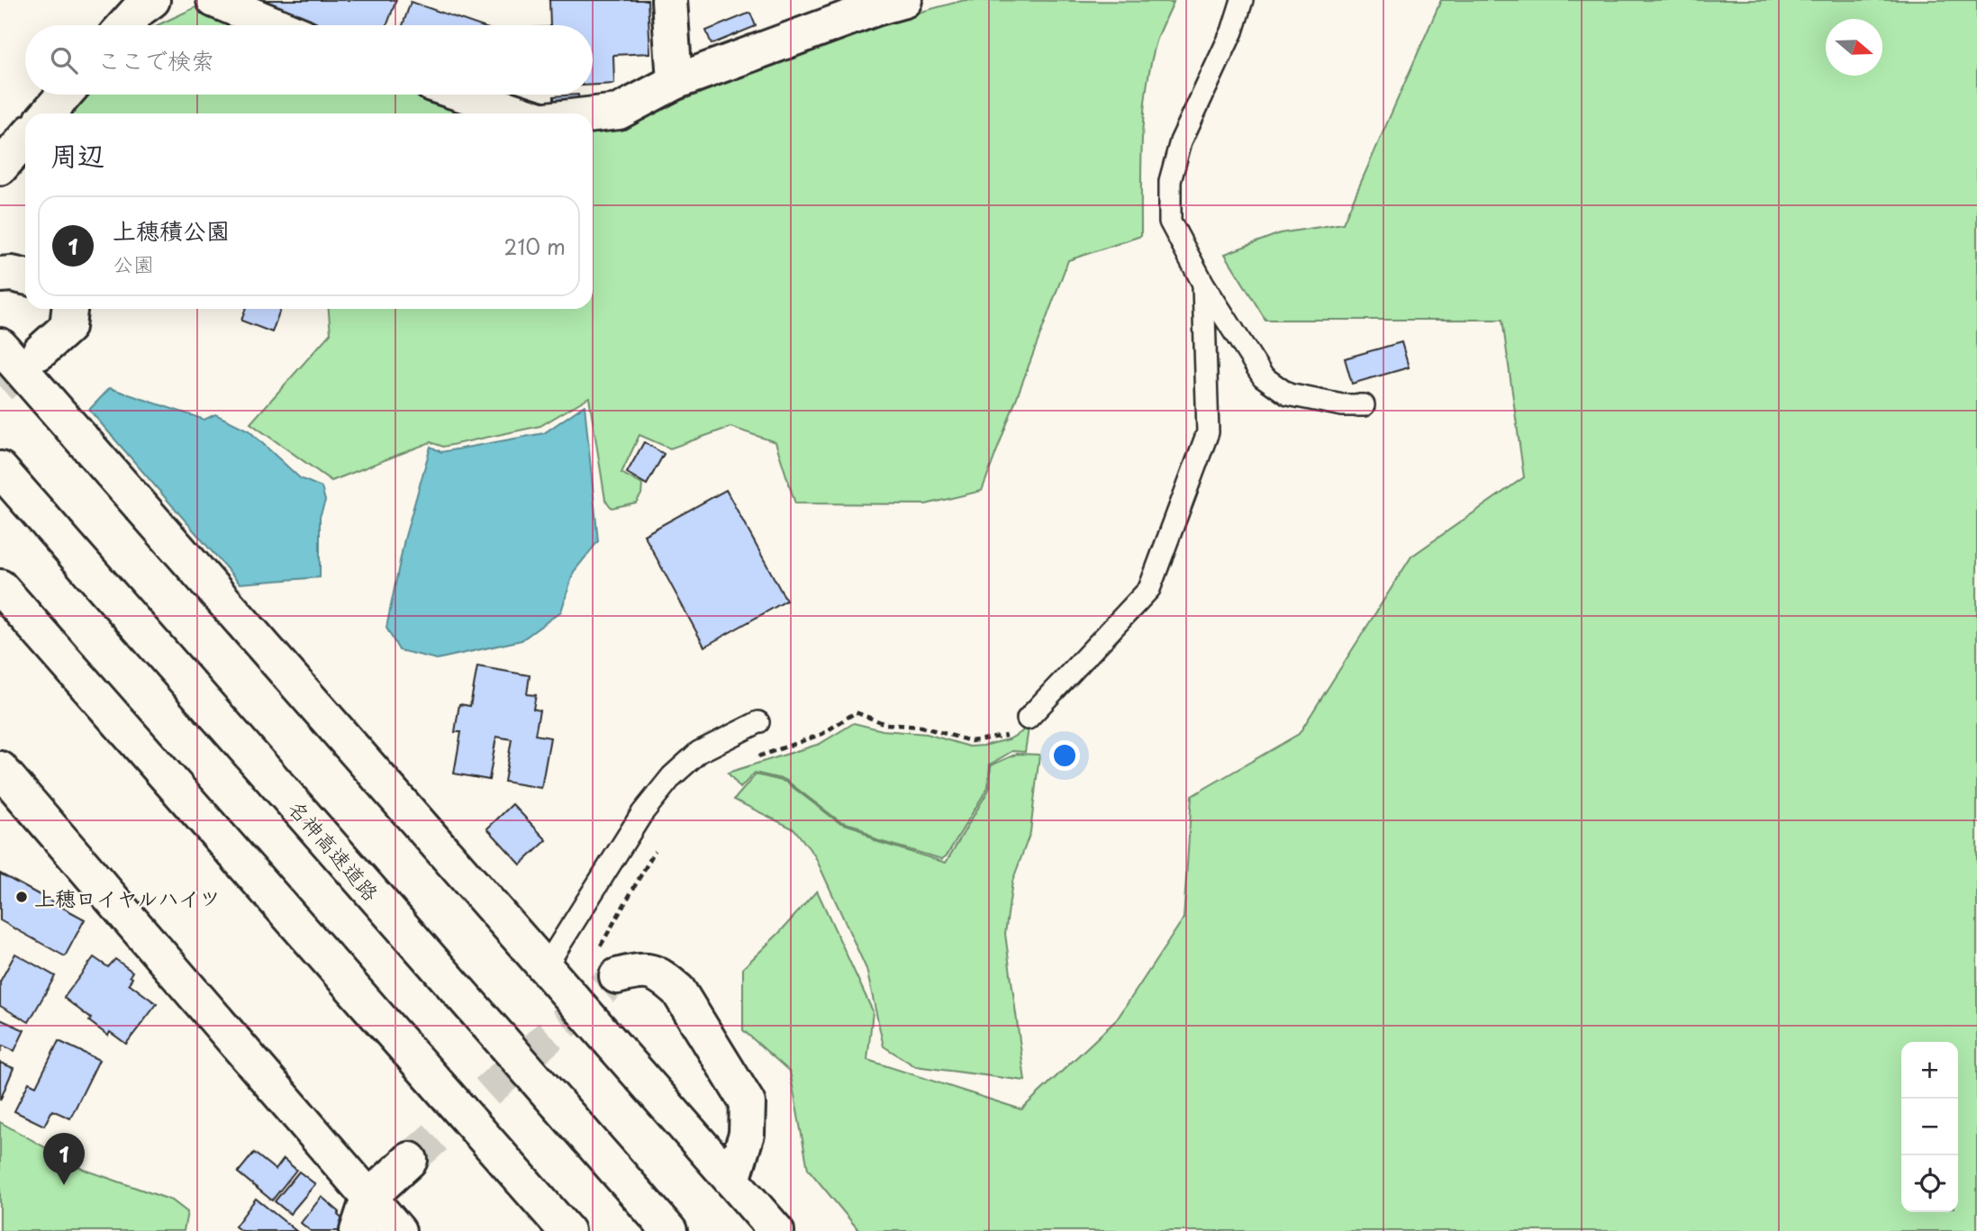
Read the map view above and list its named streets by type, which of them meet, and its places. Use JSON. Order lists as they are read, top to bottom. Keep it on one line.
{"streets":{"main road":["名神高速道路"]},"places":["上穂ロイヤルハイツ"],"north":"right","page":{"search":"ここで検索","heading":"周辺","list":[{"mark":"1","name":"上穂積公園","note":"公園","value":"210 m"}],"map_buttons":["+","−"],"pins":"1"}}
